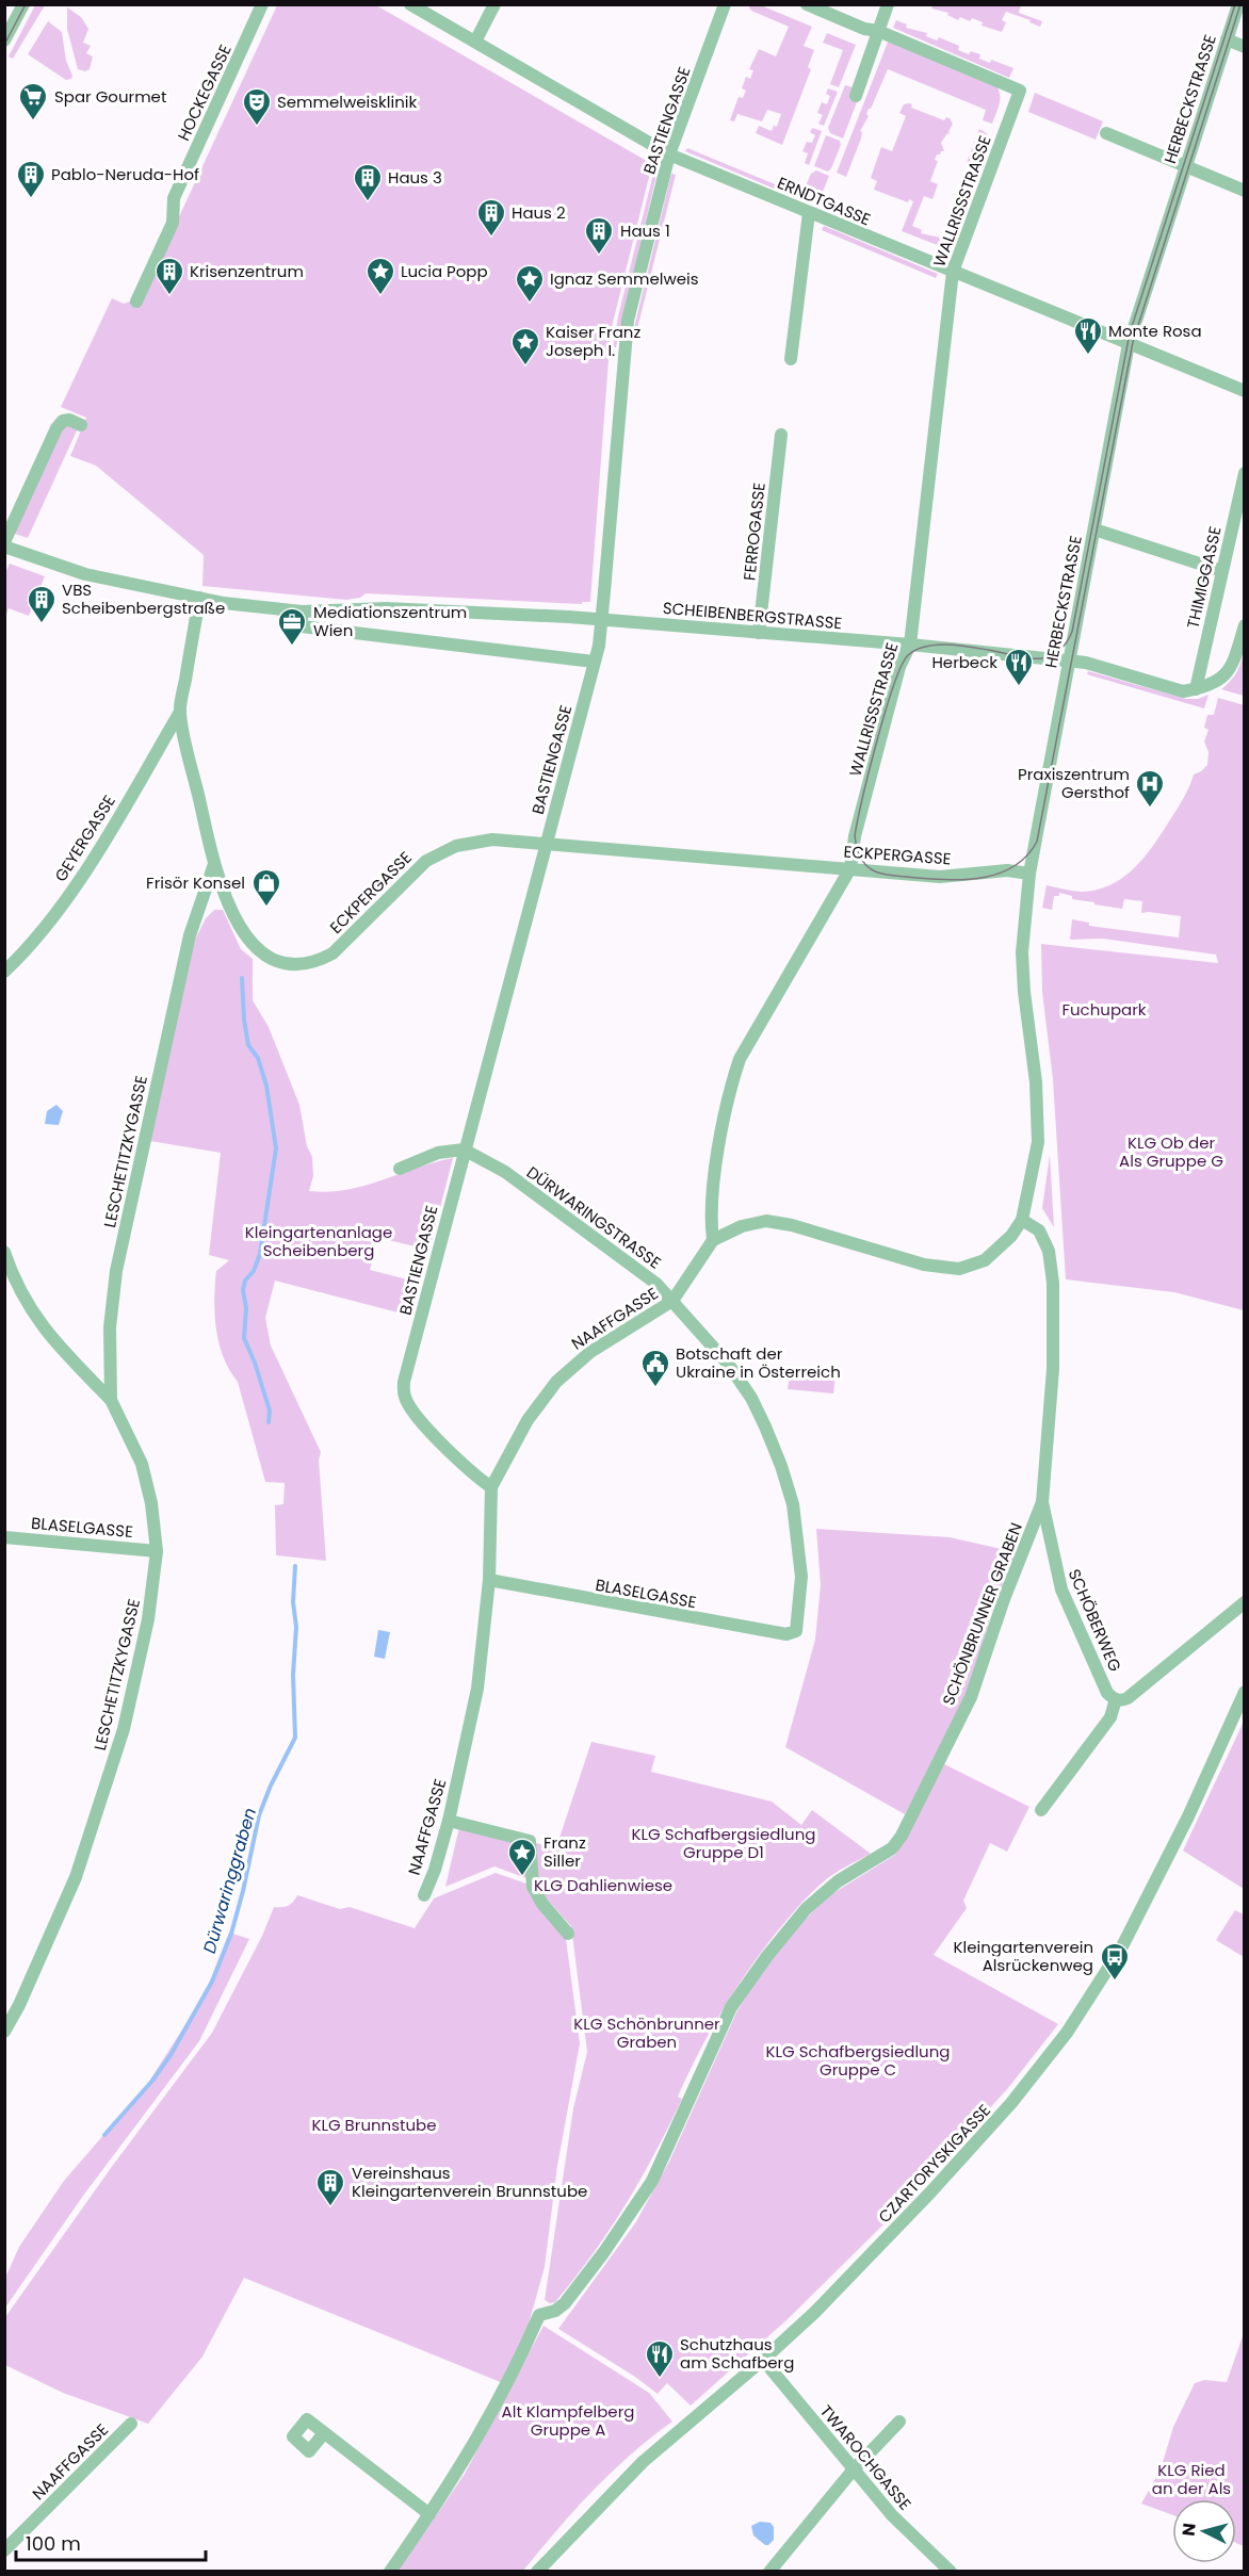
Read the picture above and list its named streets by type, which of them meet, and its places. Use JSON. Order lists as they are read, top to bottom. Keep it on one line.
{"streets":{"street":["HOCKEGASSE","HERBECKSTRASSE","BASTIENGASSE","ERNDTGASSE","WALLRISSSTRASSE","FERROGASSE","THIMIGGASSE","SCHEIBENBERGSTRASSE","GEYERGASSE","ECKPERGASSE","LESCHETITZKYGASSE","DÜRWARINGSTRASSE","NAAFFGASSE","BLASELGASSE","SCHÖNBRUNNER GRABEN","SCHÖBERWEG","CZARTORYSKIGASSE","TWAROCHGASSE"]},"crossings":[["HERBECKSTRASSE","ERNDTGASSE"],["HERBECKSTRASSE","SCHEIBENBERGSTRASSE"],["HERBECKSTRASSE","ECKPERGASSE"],["HERBECKSTRASSE","SCHÖNBRUNNER GRABEN"],["BASTIENGASSE","ERNDTGASSE"],["BASTIENGASSE","ECKPERGASSE"],["BASTIENGASSE","DÜRWARINGSTRASSE"],["BASTIENGASSE","NAAFFGASSE"],["ERNDTGASSE","WALLRISSSTRASSE"],["WALLRISSSTRASSE","SCHEIBENBERGSTRASSE"],["WALLRISSSTRASSE","ECKPERGASSE"],["WALLRISSSTRASSE","NAAFFGASSE"],["FERROGASSE","SCHEIBENBERGSTRASSE"],["THIMIGGASSE","SCHEIBENBERGSTRASSE"],["SCHEIBENBERGSTRASSE","ECKPERGASSE"],["GEYERGASSE","ECKPERGASSE"],["ECKPERGASSE","LESCHETITZKYGASSE"],["LESCHETITZKYGASSE","BLASELGASSE"],["DÜRWARINGSTRASSE","NAAFFGASSE"],["DÜRWARINGSTRASSE","BLASELGASSE"],["NAAFFGASSE","BLASELGASSE"],["SCHÖNBRUNNER GRABEN","SCHÖBERWEG"],["CZARTORYSKIGASSE","TWAROCHGASSE"]],"water":["Dürwaringgraben"],"parks":["Fuchupark","KLG Ob der Als Gruppe G","Kleingartenanlage Scheibenberg","KLG Schafbergsiedlung Gruppe D1","KLG Dahlienwiese","KLG Schönbrunner Graben","KLG Schafbergsiedlung Gruppe C","KLG Brunnstube","Alt Klampfelberg Gruppe A","KLG Ried an der Als"],"places":{"supermarket":["Spar Gourmet"],"theatre":["Semmelweisklinik"],"building":["Pablo-Neruda-Hof","Haus 3","Haus 2","Haus 1","Krisenzentrum","VBS Scheibenbergstraße","Vereinshaus Kleingartenverein Brunnstube"],"place":["Lucia Popp","Ignaz Semmelweis","Kaiser Franz Joseph I.","Franz Siller"],"restaurant":["Monte Rosa","Herbeck","Schutzhaus am Schafberg"],"office":["Mediationszentrum Wien"],"hospital":["Praxiszentrum Gersthof"],"shop":["Frisör Konsel"],"public building":["Botschaft der Ukraine in Österreich"],"bus stop":["Kleingartenverein Alsrückenweg"]},"scale_bar":"100 m","north":"left"}
